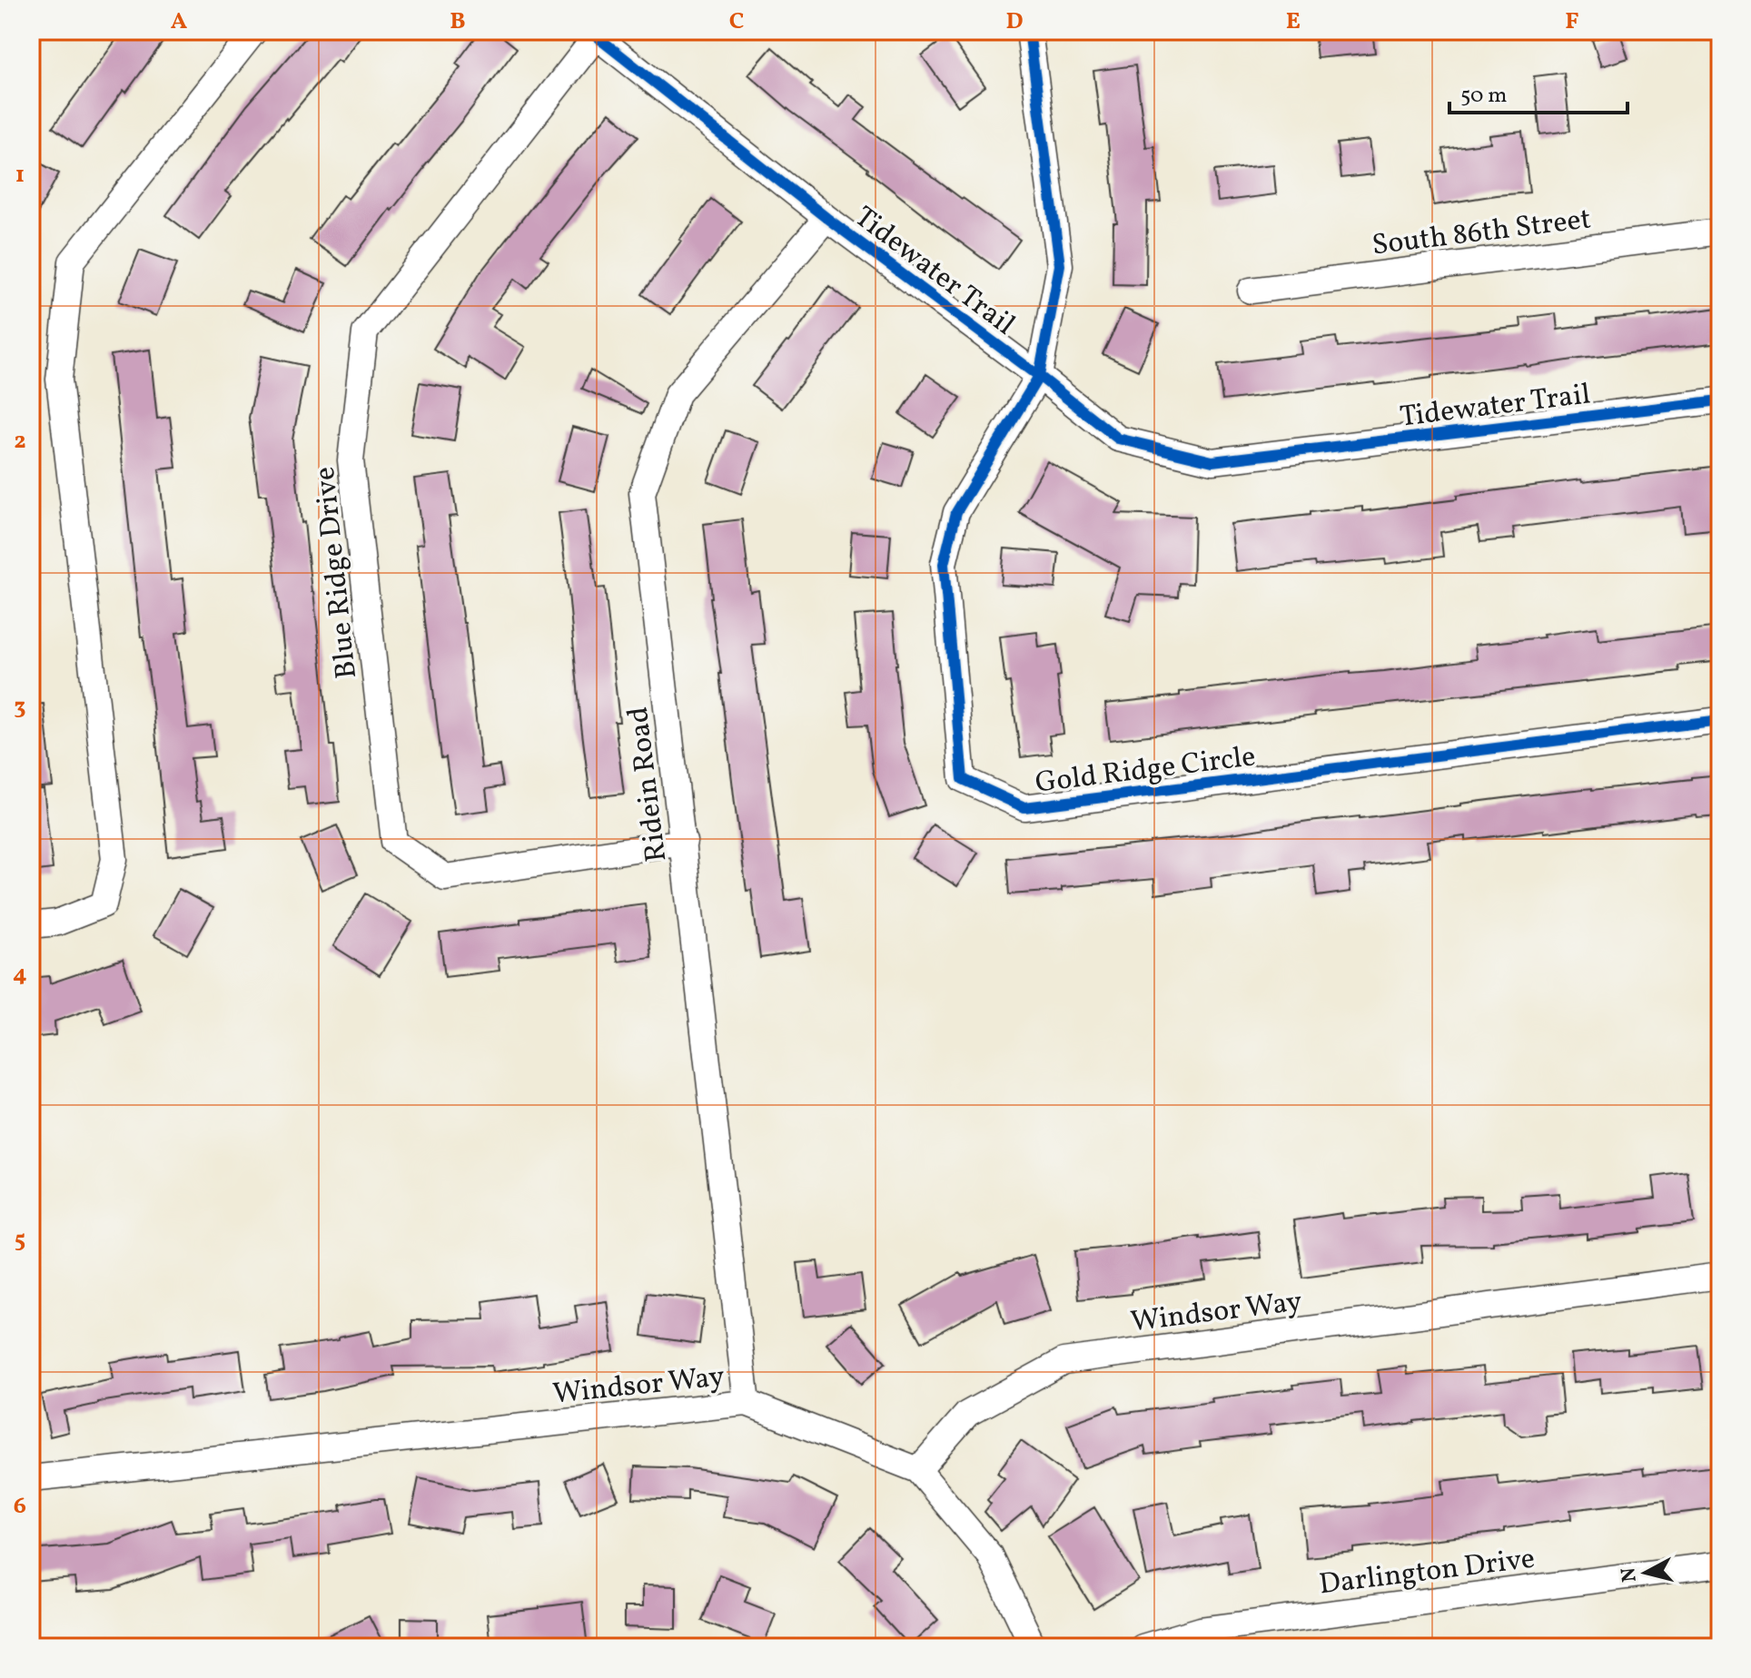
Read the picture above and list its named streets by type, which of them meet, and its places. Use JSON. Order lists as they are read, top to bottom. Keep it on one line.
{"streets":{"street":["South 86th Street","Tidewater Trail","Blue Ridge Drive","Gold Ridge Circle","Ridein Road","Windsor Way","Darlington Drive"]},"crossings":[["Tidewater Trail","Blue Ridge Drive"],["Tidewater Trail","Gold Ridge Circle"],["Tidewater Trail","Ridein Road"],["Blue Ridge Drive","Ridein Road"],["Ridein Road","Windsor Way"]],"scale_bar":"50 m","north":"left","grid":{"columns":["A","B","C","D","E","F"],"rows":["1","2","3","4","5","6"]}}
